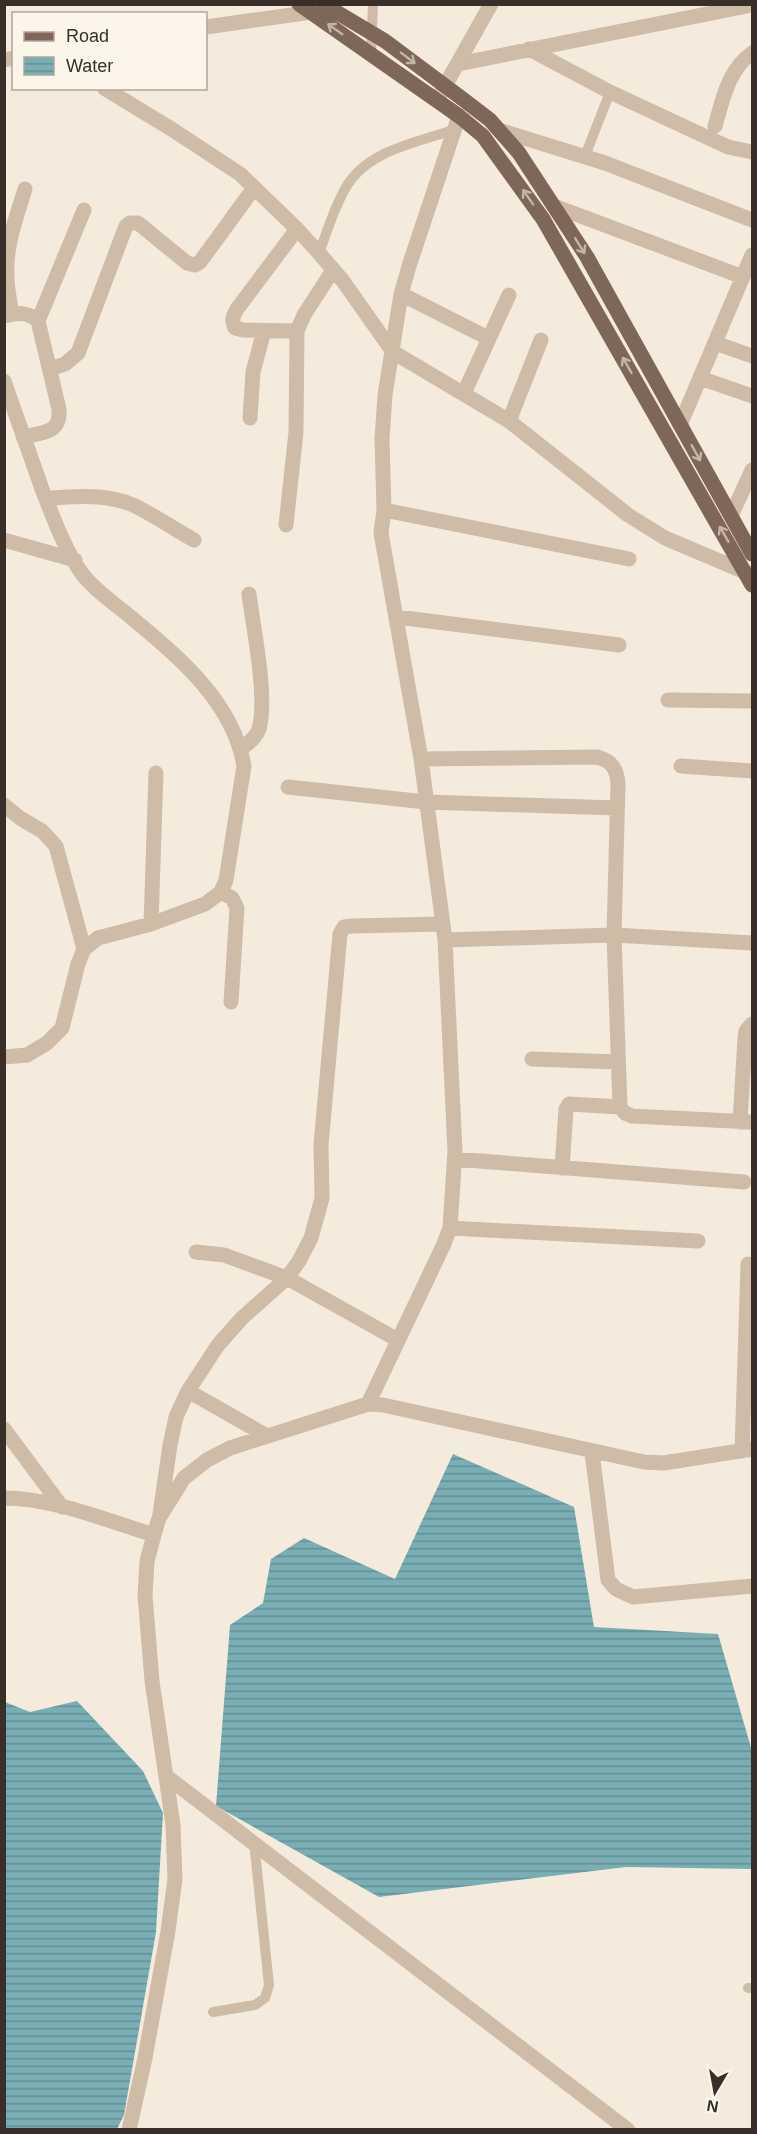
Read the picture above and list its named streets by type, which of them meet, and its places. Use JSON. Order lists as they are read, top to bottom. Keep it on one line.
{"legend":["Road","Water"],"north":"bottom"}
